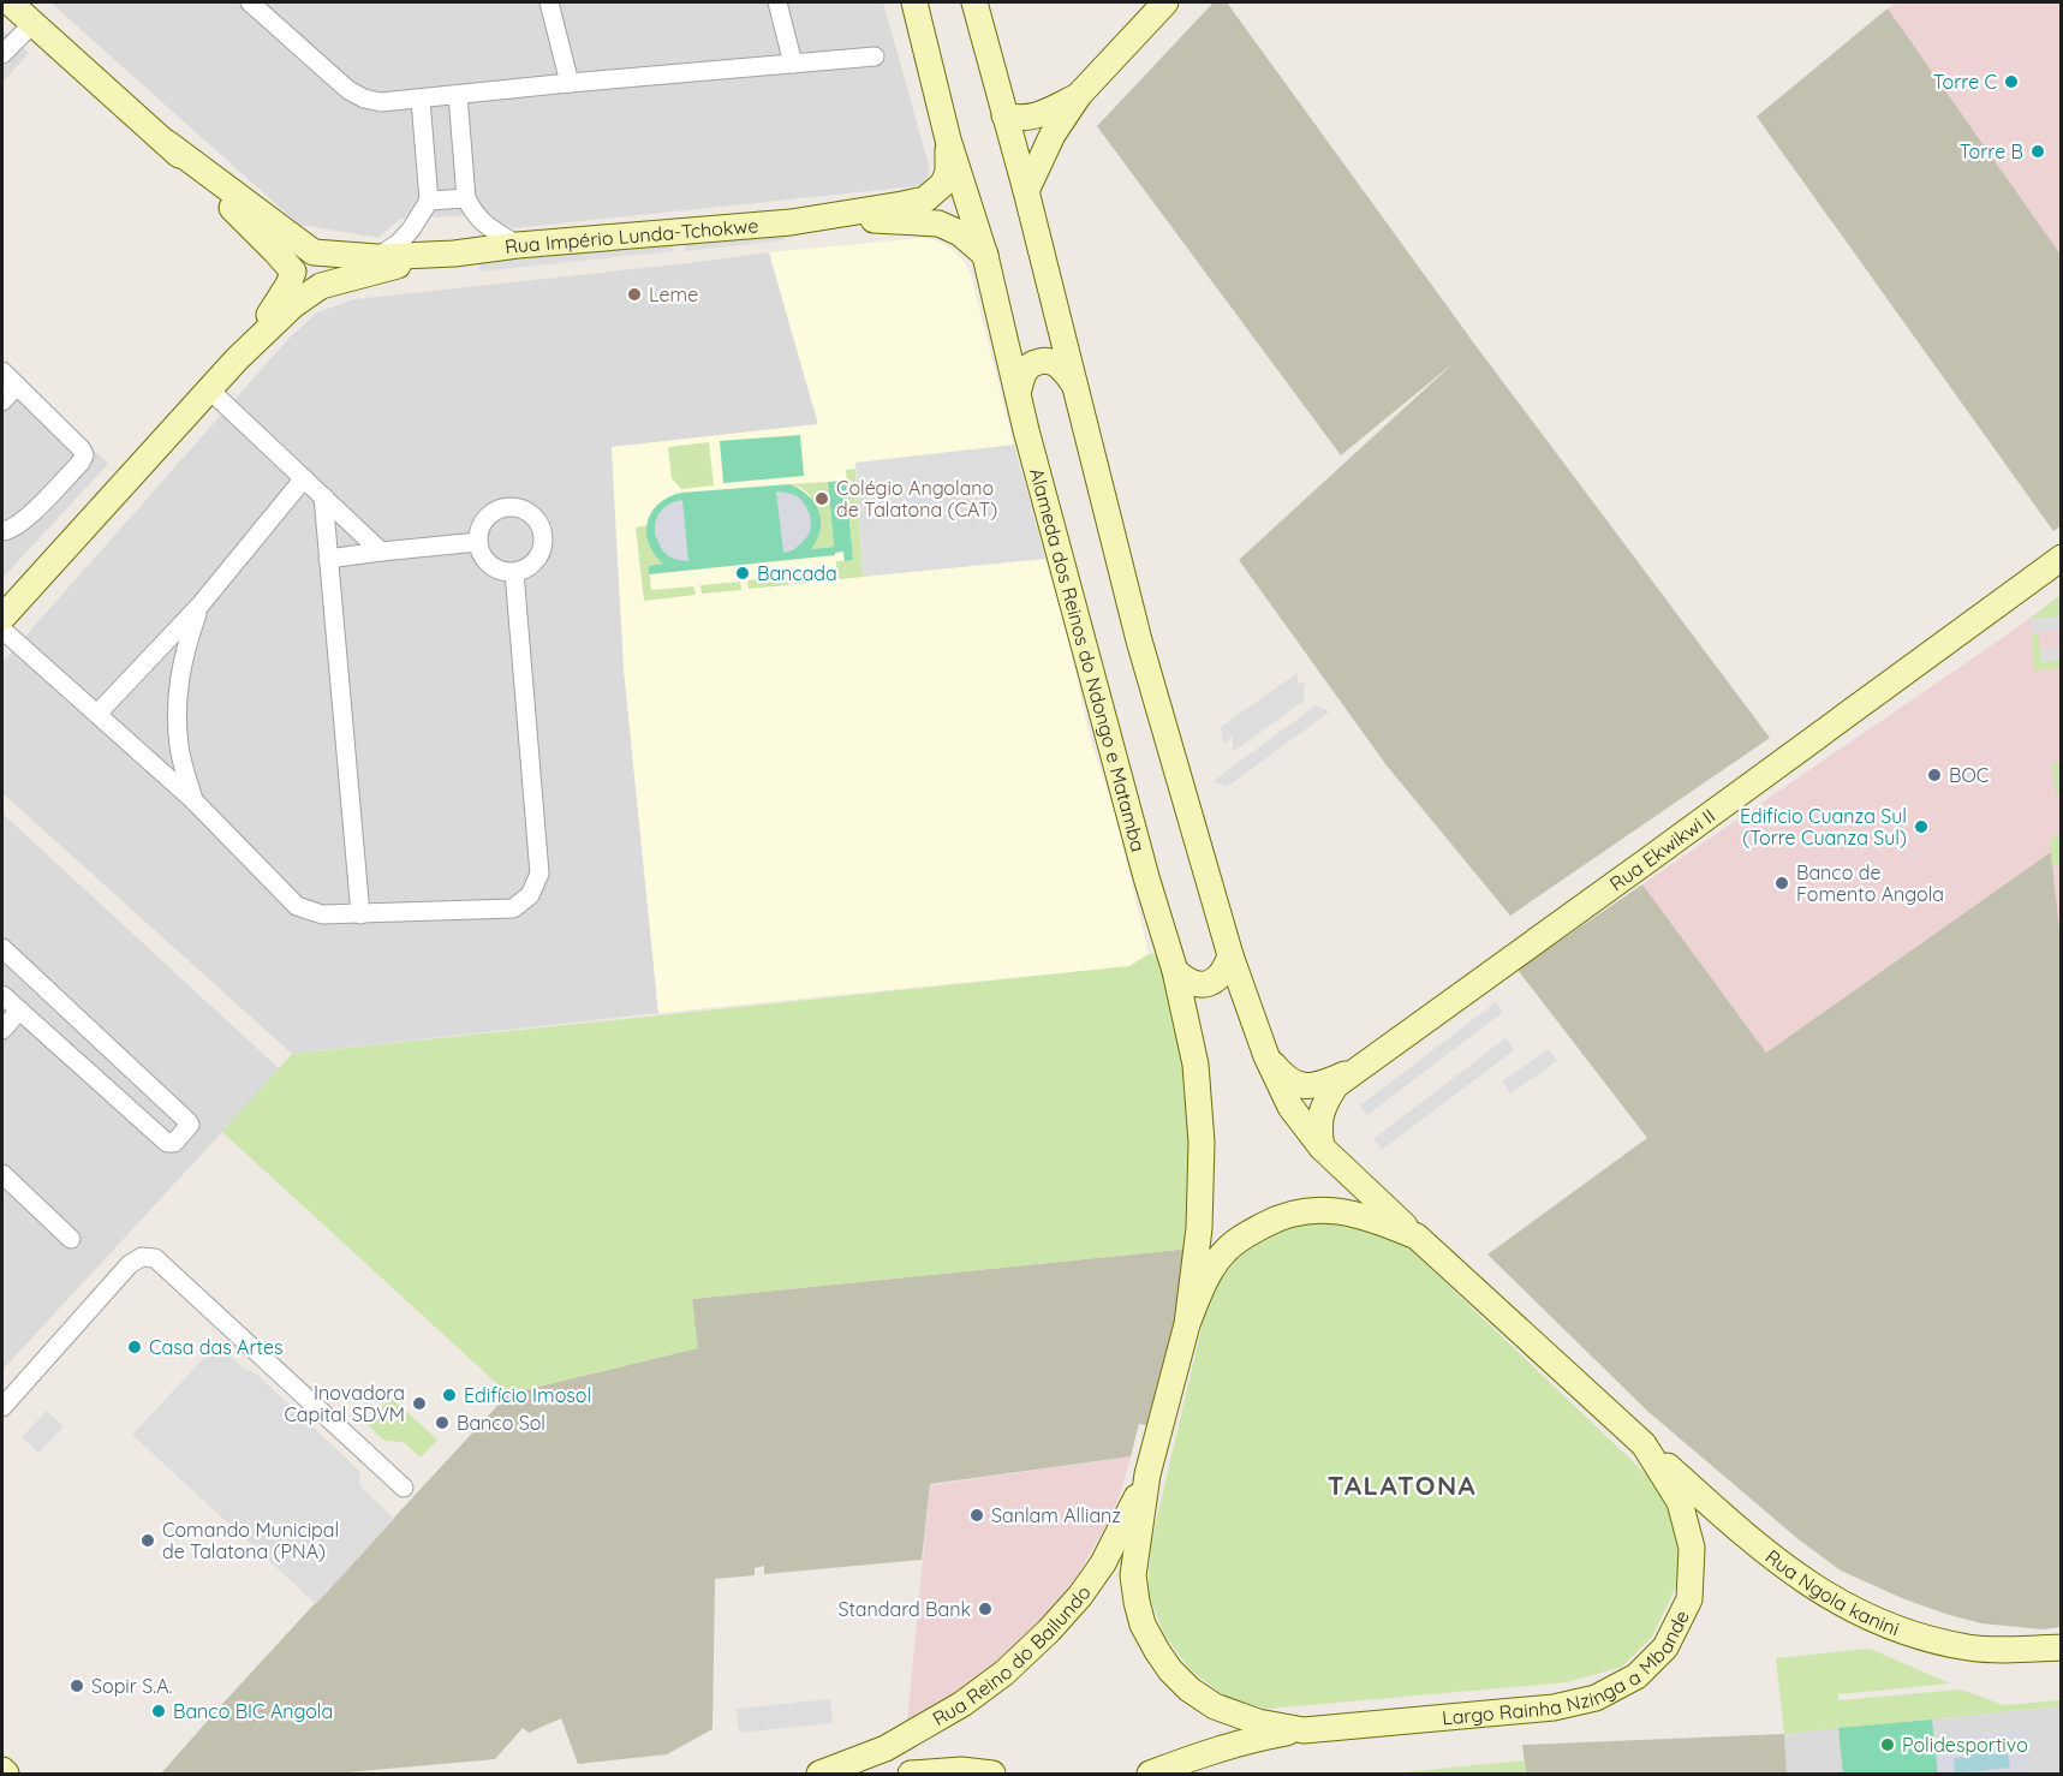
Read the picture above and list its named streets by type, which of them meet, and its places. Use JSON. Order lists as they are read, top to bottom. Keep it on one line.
{"streets":{"main road":["Rua Império Lunda-Tchokwe","Alameda dos Reinos do Ndongo e Matamba","Rua Ekwikwi II","Rua Ngola kanini","Rua Reino do Bailundo","Largo Rainha Nzinga a Mbande"]},"crossings":[["Rua Império Lunda-Tchokwe","Alameda dos Reinos do Ndongo e Matamba"],["Alameda dos Reinos do Ndongo e Matamba","Largo Rainha Nzinga a Mbande"],["Rua Ngola kanini","Largo Rainha Nzinga a Mbande"],["Rua Reino do Bailundo","Largo Rainha Nzinga a Mbande"]],"districts":["TALATONA"],"places":["Torre C","Torre B","Leme","Colégio Angolano de Talatona (CAT)","Bancada","BOC","Edifício Cuanza Sul (Torre Cuanza Sul)","Banco de Fomento Angola","Casa das Artes","Edifício Imosol","Inovadora Capital SDVM","Banco Sol","Sanlam Allianz","Comando Municipal de Talatona (PNA)","Standard Bank","Sopir S.A.","Banco BIC Angola","Polidesportivo"]}
